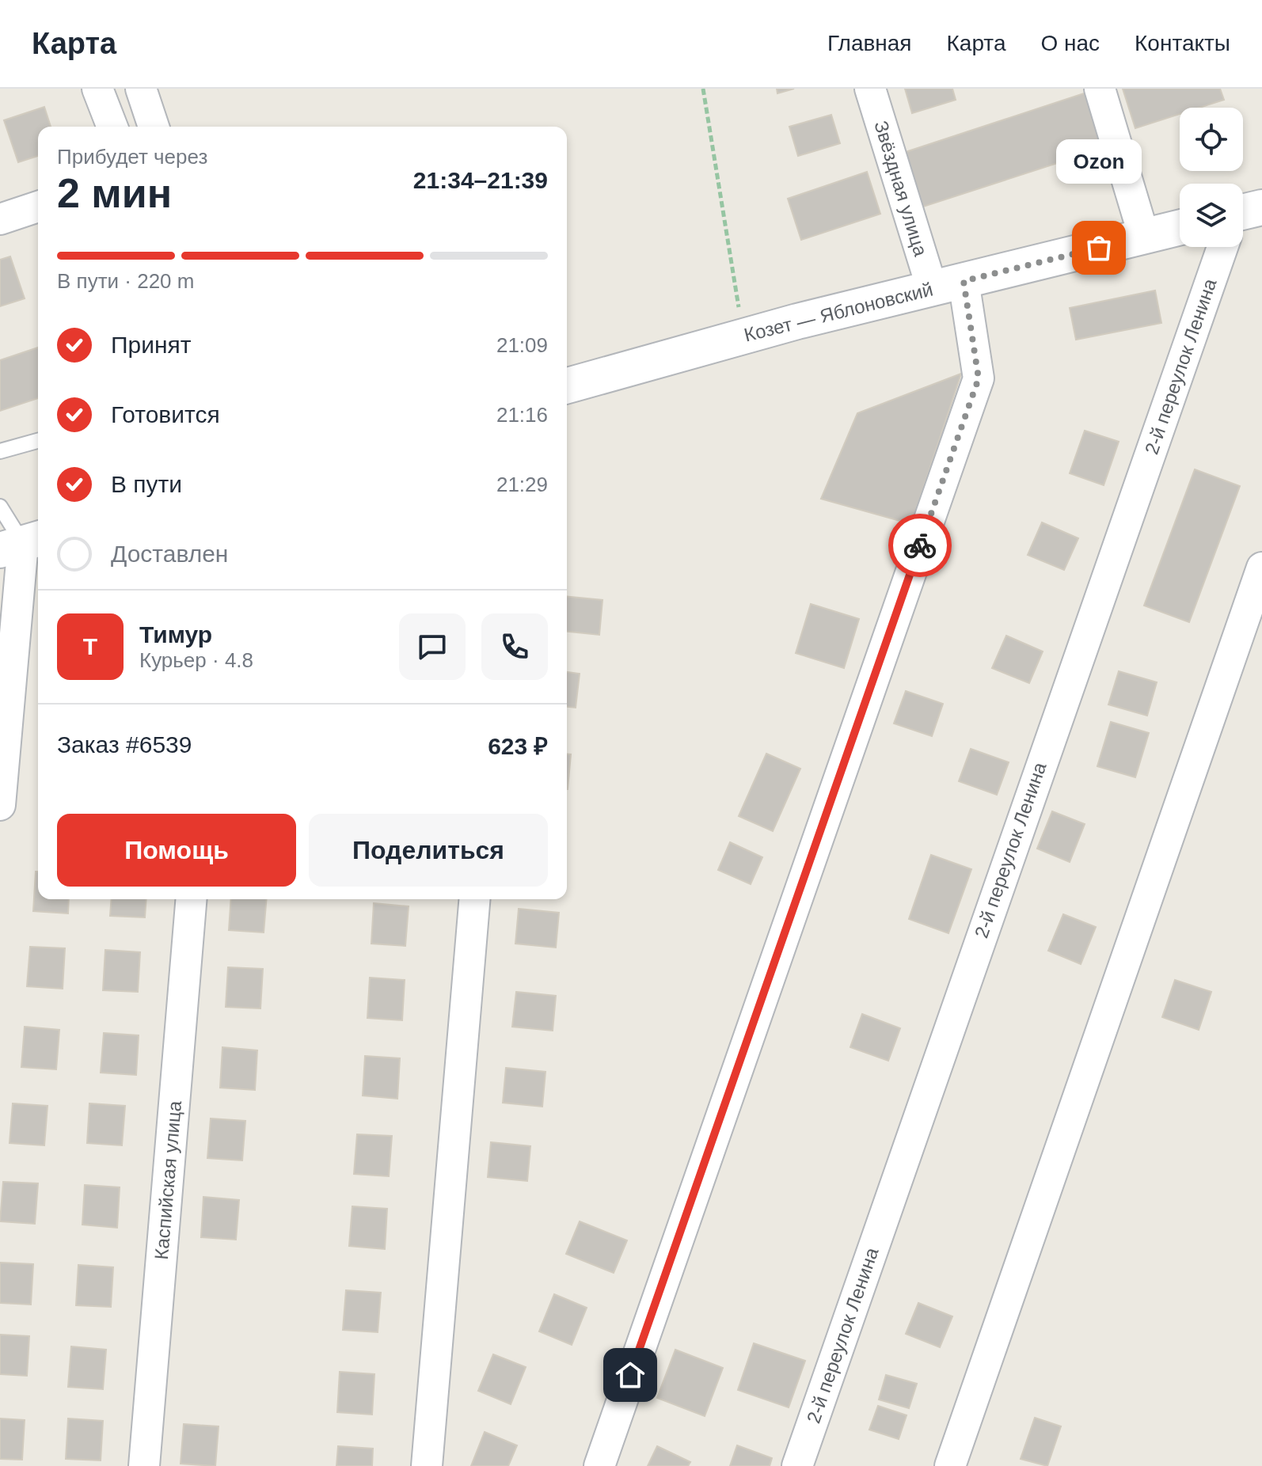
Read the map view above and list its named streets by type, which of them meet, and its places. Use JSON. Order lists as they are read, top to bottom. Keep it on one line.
{"streets":{"street":["Звёздная улица","Козет — Яблоновский","2-й переулок Ленина","Каспийская улица"]},"crossings":[["Звёздная улица","Козет — Яблоновский"]],"places":["Ozon"],"page":{"header":"Карта","nav":["Главная","Карта","О нас","Контакты"],"heading":["2 мин","Прибудет через","21:34–21:39"],"panel":["Тимур","Курьер · 4.8","Заказ #6539","623 ₽"],"bubble":"Ozon","bar":"В пути · 220 m","list":[["Принят","21:09"],["Готовится","21:16"],["В пути","21:29"],"Доставлен"],"round":"Т","buttons":["Помощь","Поделиться"]}}
